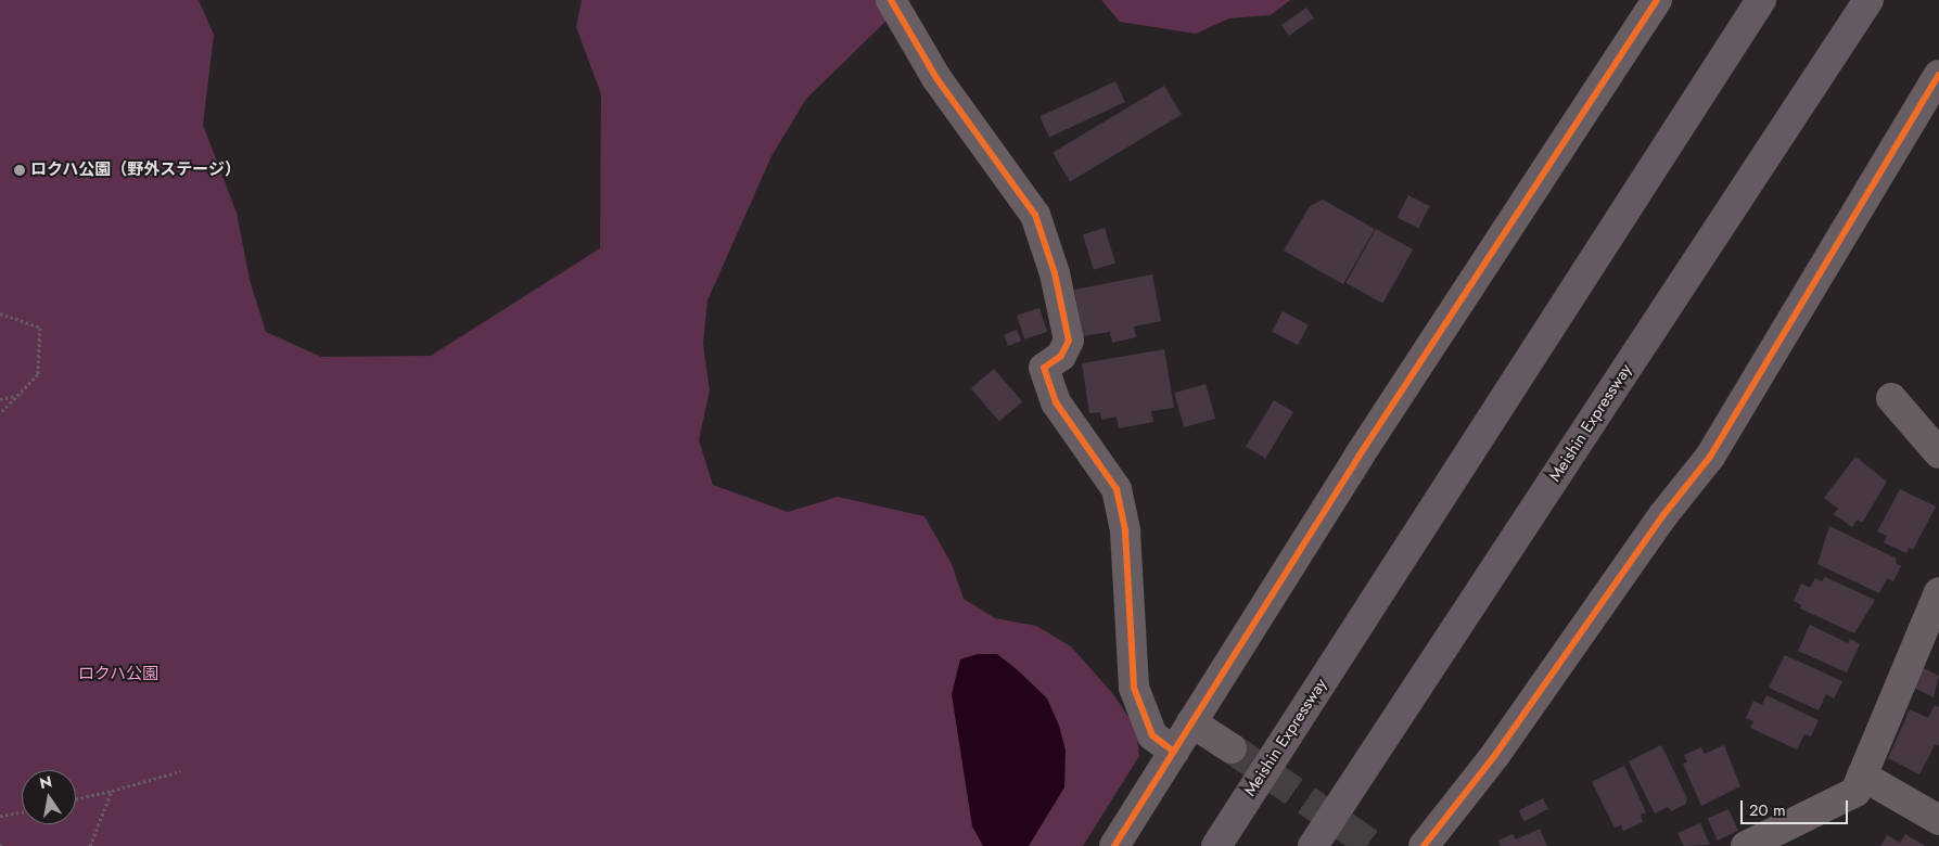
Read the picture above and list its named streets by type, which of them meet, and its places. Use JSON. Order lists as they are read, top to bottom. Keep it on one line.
{"streets":{"highway":["Meishin Expressway"]},"parks":["ロクハ公園"],"places":["ロクハ公園（野外ステージ）"],"scale_bar":"20 m","north":"top"}
